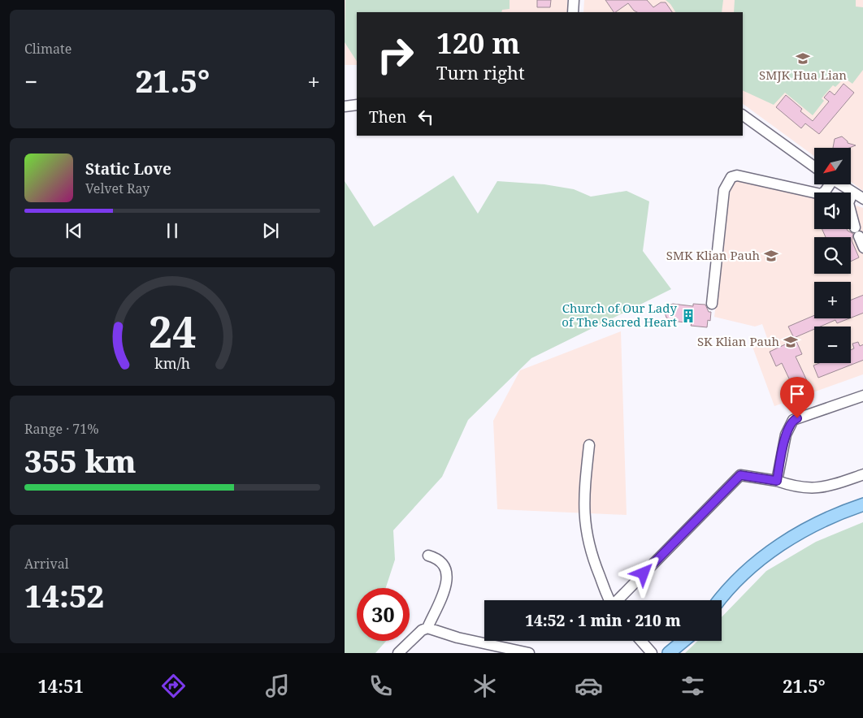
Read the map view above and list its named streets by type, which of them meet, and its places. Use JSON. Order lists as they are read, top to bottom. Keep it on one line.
{"places":{"school or university":["SMJK Hua Lian","SMK Klian Pauh","SK Klian Pauh"],"building":["Church of Our Lady of The Sacred Heart"]},"north":"bottom left","page":{"tile":["Climate",["Range · 71%","355 km"],["Arrival","14:52"]],"turn":["120 m","Turn right"],"heat":["−","21.5°","+"],"then":"Then","map_buttons":["+","−"],"song":["Static Love","Velvet Ray"],"limit":"30","trip":"14:52 · 1 min · 210 m","tabs":["14:51","21.5°"],"gauge":["24","km/h"]}}
